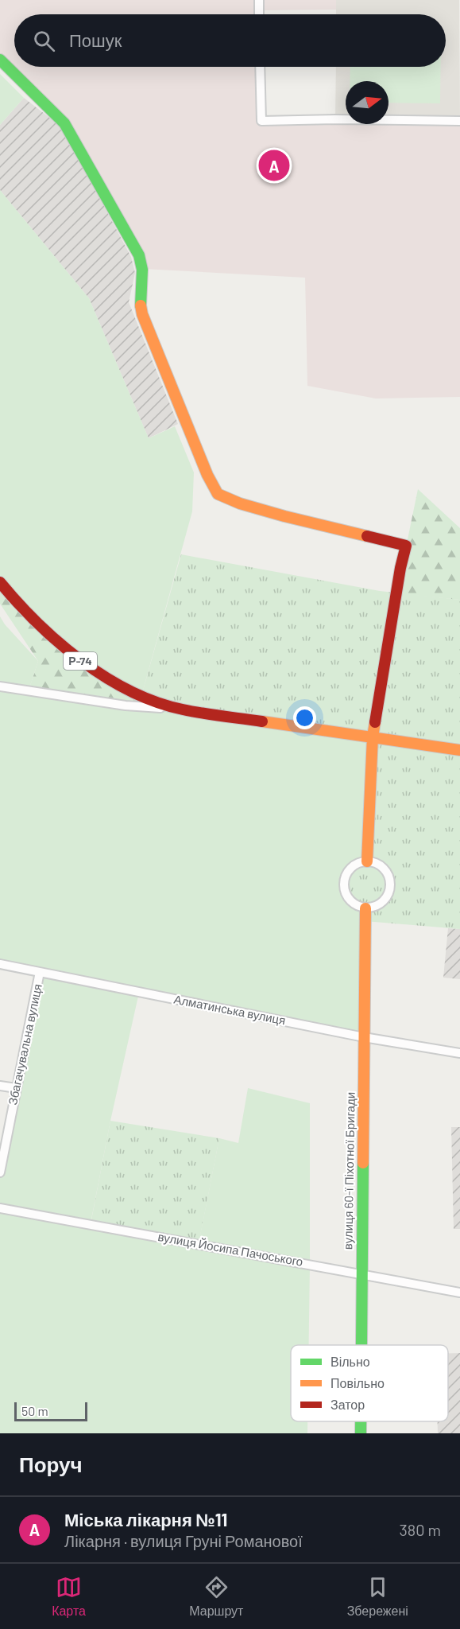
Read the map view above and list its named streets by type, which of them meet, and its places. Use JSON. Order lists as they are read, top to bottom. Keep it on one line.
{"streets":{"street":["Р-74","Алматинська вулиця","Збагачувальна вулиця","вулиця 60-ї Піхотної Бригади","вулиця Йосипа Пачоського"]},"crossings":[["Алматинська вулиця","Збагачувальна вулиця"],["Алматинська вулиця","вулиця 60-ї Піхотної Бригади"],["вулиця 60-ї Піхотної Бригади","вулиця Йосипа Пачоського"]],"legend":["Вільно","Повільно","Затор"],"scale_bar":"50 m","north":"right","page":{"search":"Пошук","pins":"A","scale":"50 m","heading":"Поруч","list":[{"mark":"A","name":"Міська лікарня №11","note":"Лікарня · вулиця Груні Романової","value":"380 m"}],"nav":["Карта","Маршрут","Збережені"]}}
